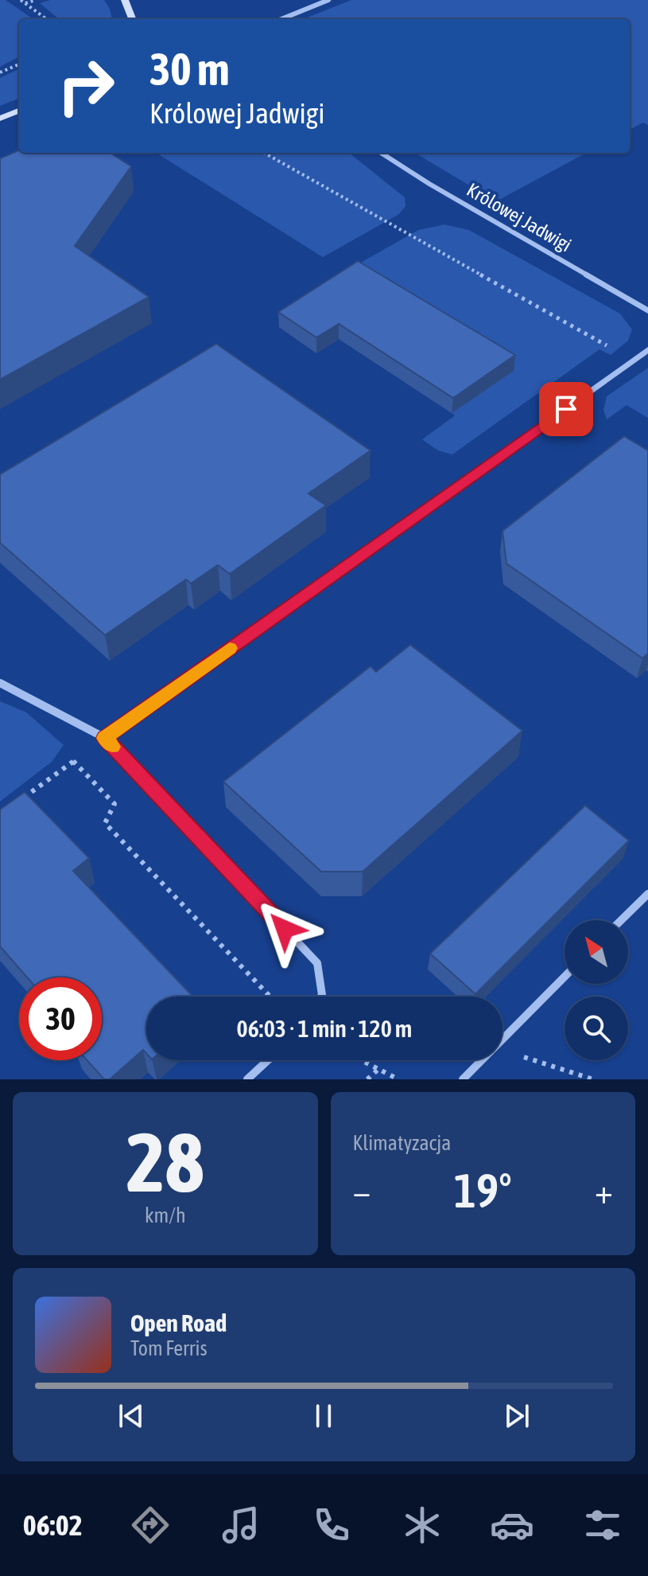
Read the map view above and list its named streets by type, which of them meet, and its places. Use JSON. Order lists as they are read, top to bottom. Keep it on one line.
{"streets":{"street":["Królowej Jadwigi"]},"north":"top left","page":{"turn":["30 m","Królowej Jadwigi"],"limit":"30","trip":"06:03 · 1 min · 120 m","tile":[["28","km/h"],"Klimatyzacja"],"heat":["−","19°","+"],"song":["Open Road","Tom Ferris"],"tabs":"06:02"}}
